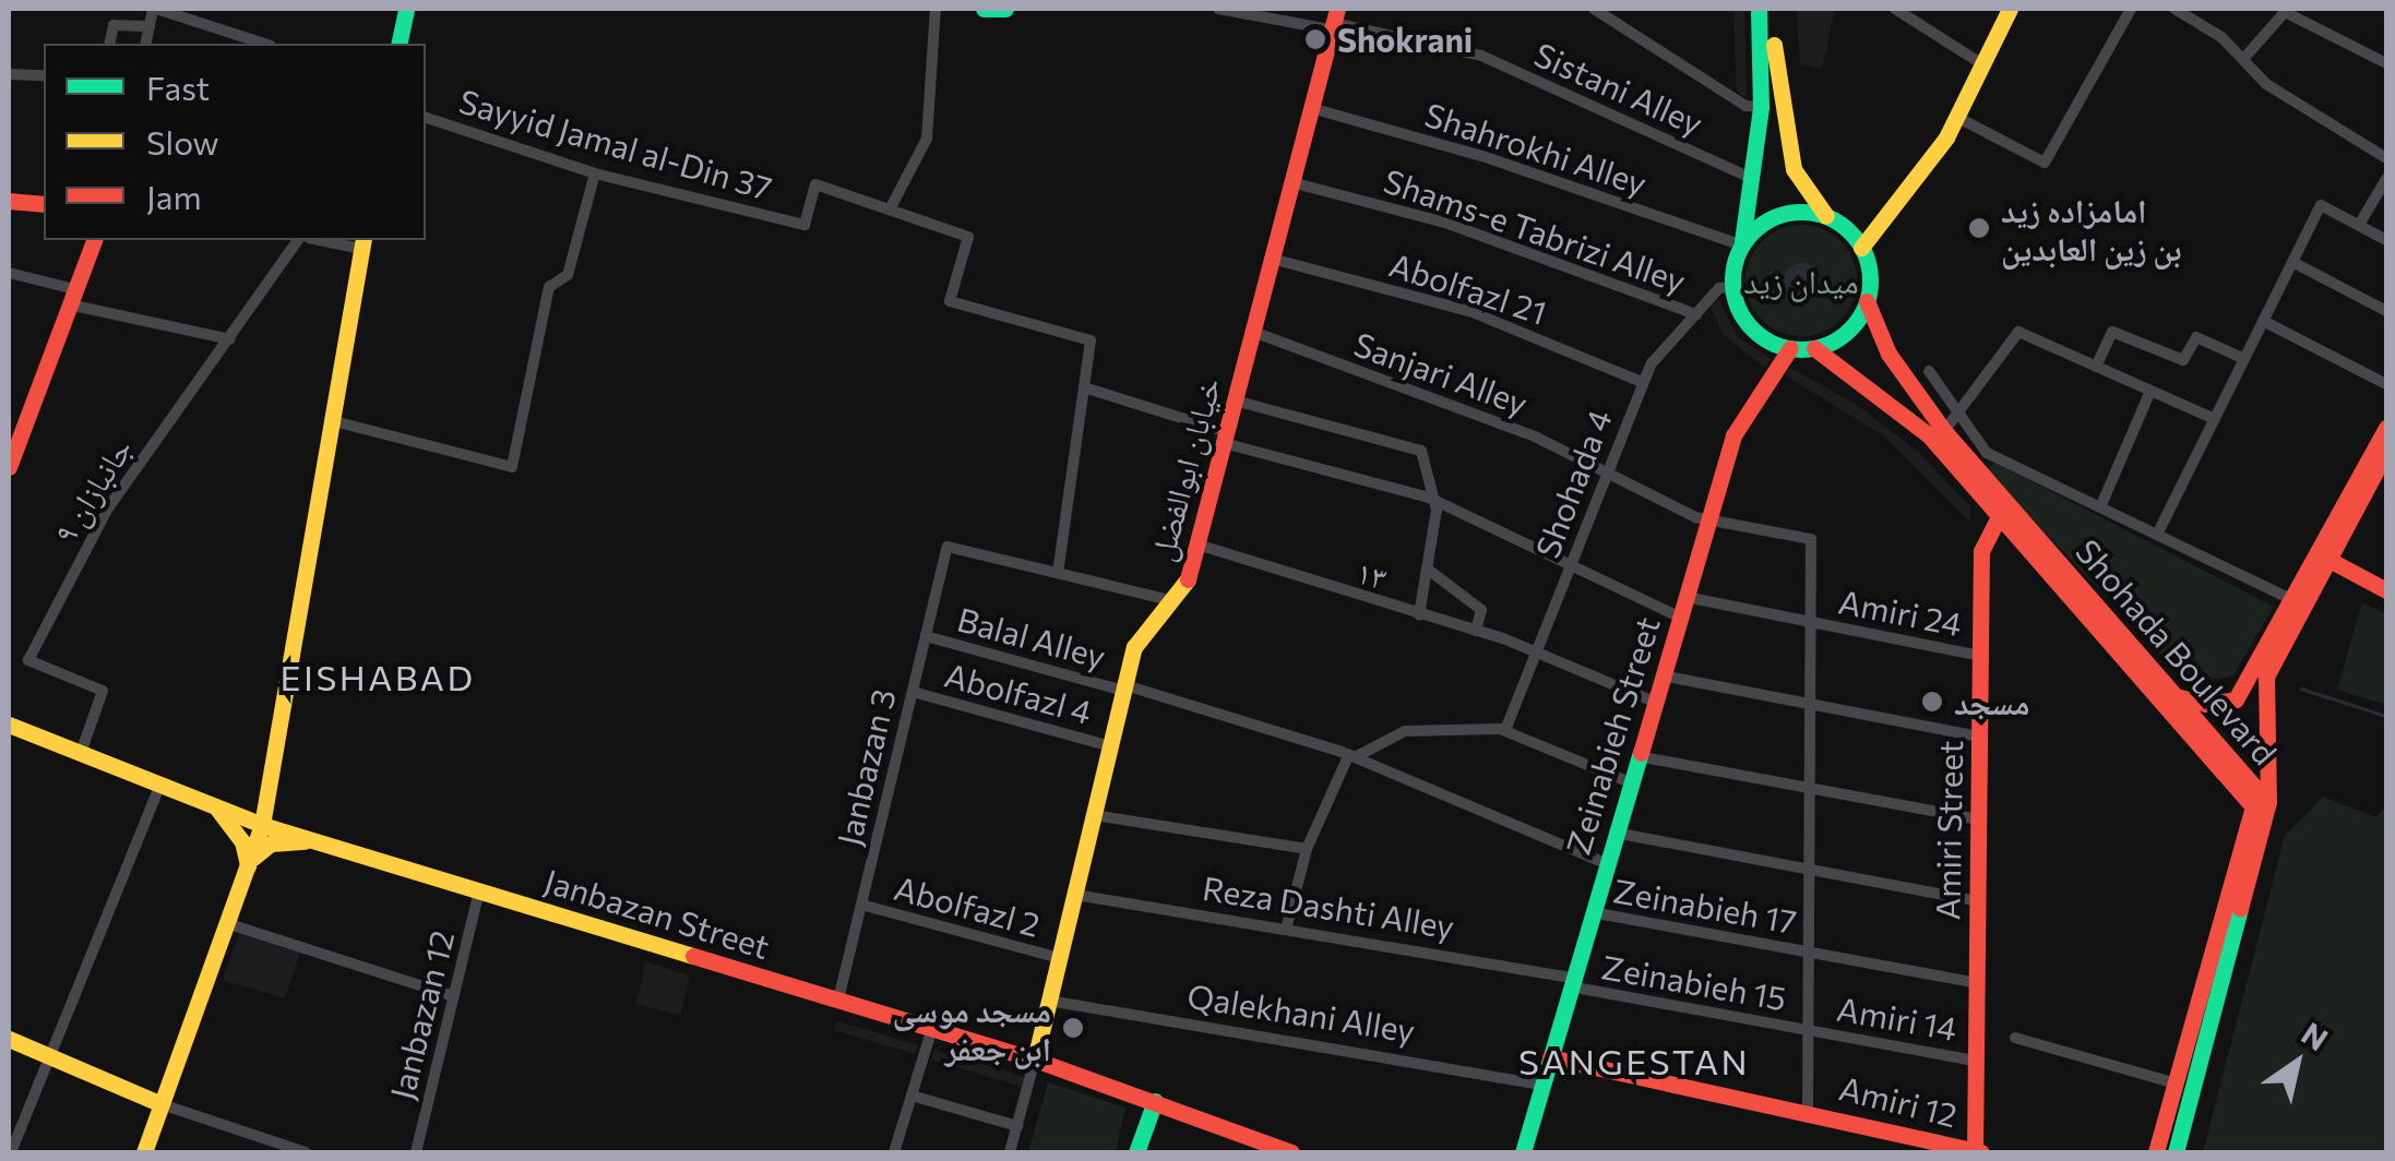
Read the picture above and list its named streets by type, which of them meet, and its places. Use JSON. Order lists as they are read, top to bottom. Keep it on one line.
{"streets":{"main road":["خیابان ابوالفضل","Shohada Boulevard","Zeinabieh Street","Amiri Street","Janbazan Street","Amiri 12"],"street":["Sistani Alley","Sayyid Jamal al-Din 37","Shahrokhi Alley","Shams-e Tabrizi Alley","Abolfazl 21","Sanjari Alley","Shohada 4","جانبازان ۹","۱۳","Amiri 24","Balal Alley","Abolfazl 4","Janbazan 3","Abolfazl 2","Zeinabieh 17","Reza Dashti Alley","Zeinabieh 15","Qalekhani Alley","Janbazan 12","Amiri 14"]},"crossings":[["Sistani Alley","خیابان ابوالفضل"],["Shahrokhi Alley","خیابان ابوالفضل"],["Shahrokhi Alley","Shohada 4"],["Shahrokhi Alley","Shohada Boulevard"],["Shahrokhi Alley","Zeinabieh Street"],["Shams-e Tabrizi Alley","خیابان ابوالفضل"],["Shams-e Tabrizi Alley","Shohada 4"],["Abolfazl 21","خیابان ابوالفضل"],["Abolfazl 21","Shohada 4"],["Sanjari Alley","خیابان ابوالفضل"],["Sanjari Alley","Shohada 4"],["Sanjari Alley","Amiri 24"],["Sanjari Alley","Zeinabieh Street"],["خیابان ابوالفضل","۱۳"],["خیابان ابوالفضل","Balal Alley"],["خیابان ابوالفضل","Abolfazl 4"],["خیابان ابوالفضل","Abolfazl 2"],["خیابان ابوالفضل","Reza Dashti Alley"],["خیابان ابوالفضل","Janbazan Street"],["خیابان ابوالفضل","Qalekhani Alley"],["Shohada 4","۱۳"],["Shohada 4","Shohada Boulevard"],["Shohada 4","Zeinabieh Street"],["جانبازان ۹","Janbazan Street"],["۱۳","Zeinabieh Street"],["Amiri 24","Zeinabieh Street"],["Amiri 24","Amiri Street"],["Balal Alley","Zeinabieh Street"],["Balal Alley","Janbazan 3"],["Shohada Boulevard","Zeinabieh Street"],["Shohada Boulevard","Amiri Street"],["Abolfazl 4","Janbazan 3"],["Zeinabieh Street","Zeinabieh 17"],["Zeinabieh Street","Reza Dashti Alley"],["Zeinabieh Street","Zeinabieh 15"],["Zeinabieh Street","Qalekhani Alley"],["Zeinabieh Street","Amiri 12"],["Janbazan 3","Abolfazl 2"],["Janbazan 3","Janbazan Street"],["Amiri Street","Zeinabieh 17"],["Amiri Street","Amiri 14"],["Amiri Street","Amiri 12"],["Reza Dashti Alley","Zeinabieh 15"],["Janbazan Street","Janbazan 12"],["Zeinabieh 15","Amiri 14"]],"districts":["EISHABAD","SANGESTAN"],"parks":["میدان زید"],"places":["Shokrani","امامزاده زید بن زین العابدین","مسجد","مسجد موسی ابن جعفر"],"legend":["Fast","Slow","Jam"],"north":"top right"}
